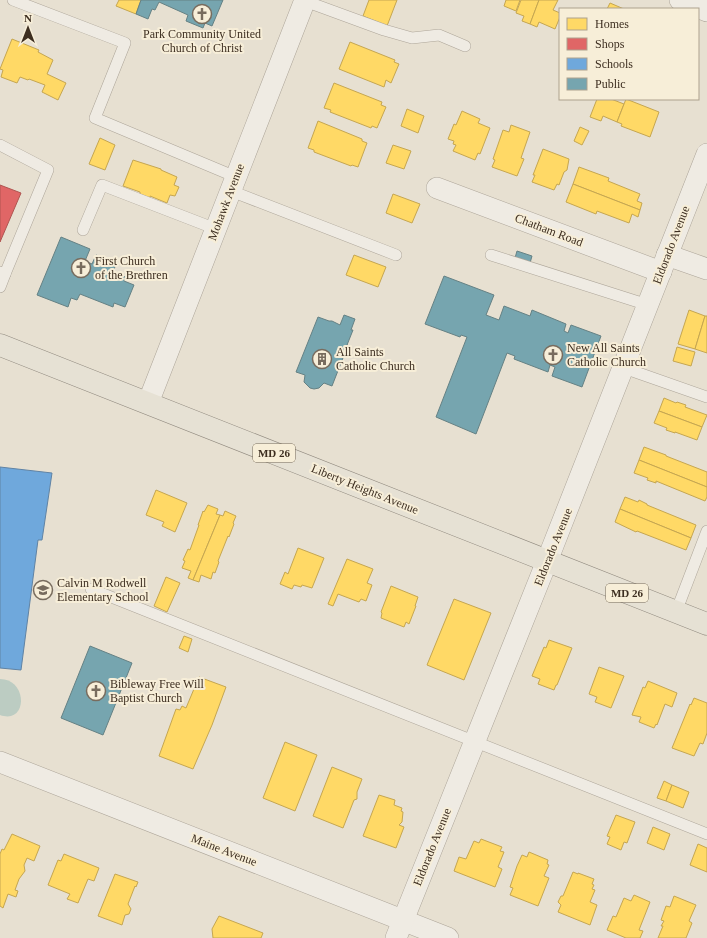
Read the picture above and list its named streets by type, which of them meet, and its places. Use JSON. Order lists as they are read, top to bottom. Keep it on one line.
{"streets":{"main road":["MD 26","Liberty Heights Avenue"],"street":["Mohawk Avenue","Chatham Road","Eldorado Avenue","Maine Avenue"]},"crossings":[["Mohawk Avenue","Liberty Heights Avenue"],["Chatham Road","Eldorado Avenue"],["Eldorado Avenue","Liberty Heights Avenue"],["Eldorado Avenue","Maine Avenue"]],"places":{"church":["Park Community United Church of Christ","First Church of the Brethren","New All Saints Catholic Church","Bibleway Free Will Baptist Church"],"building":["All Saints Catholic Church"],"school or university":["Calvin M Rodwell Elementary School"]},"legend":["Homes","Shops","Schools","Public"],"north":"top"}
